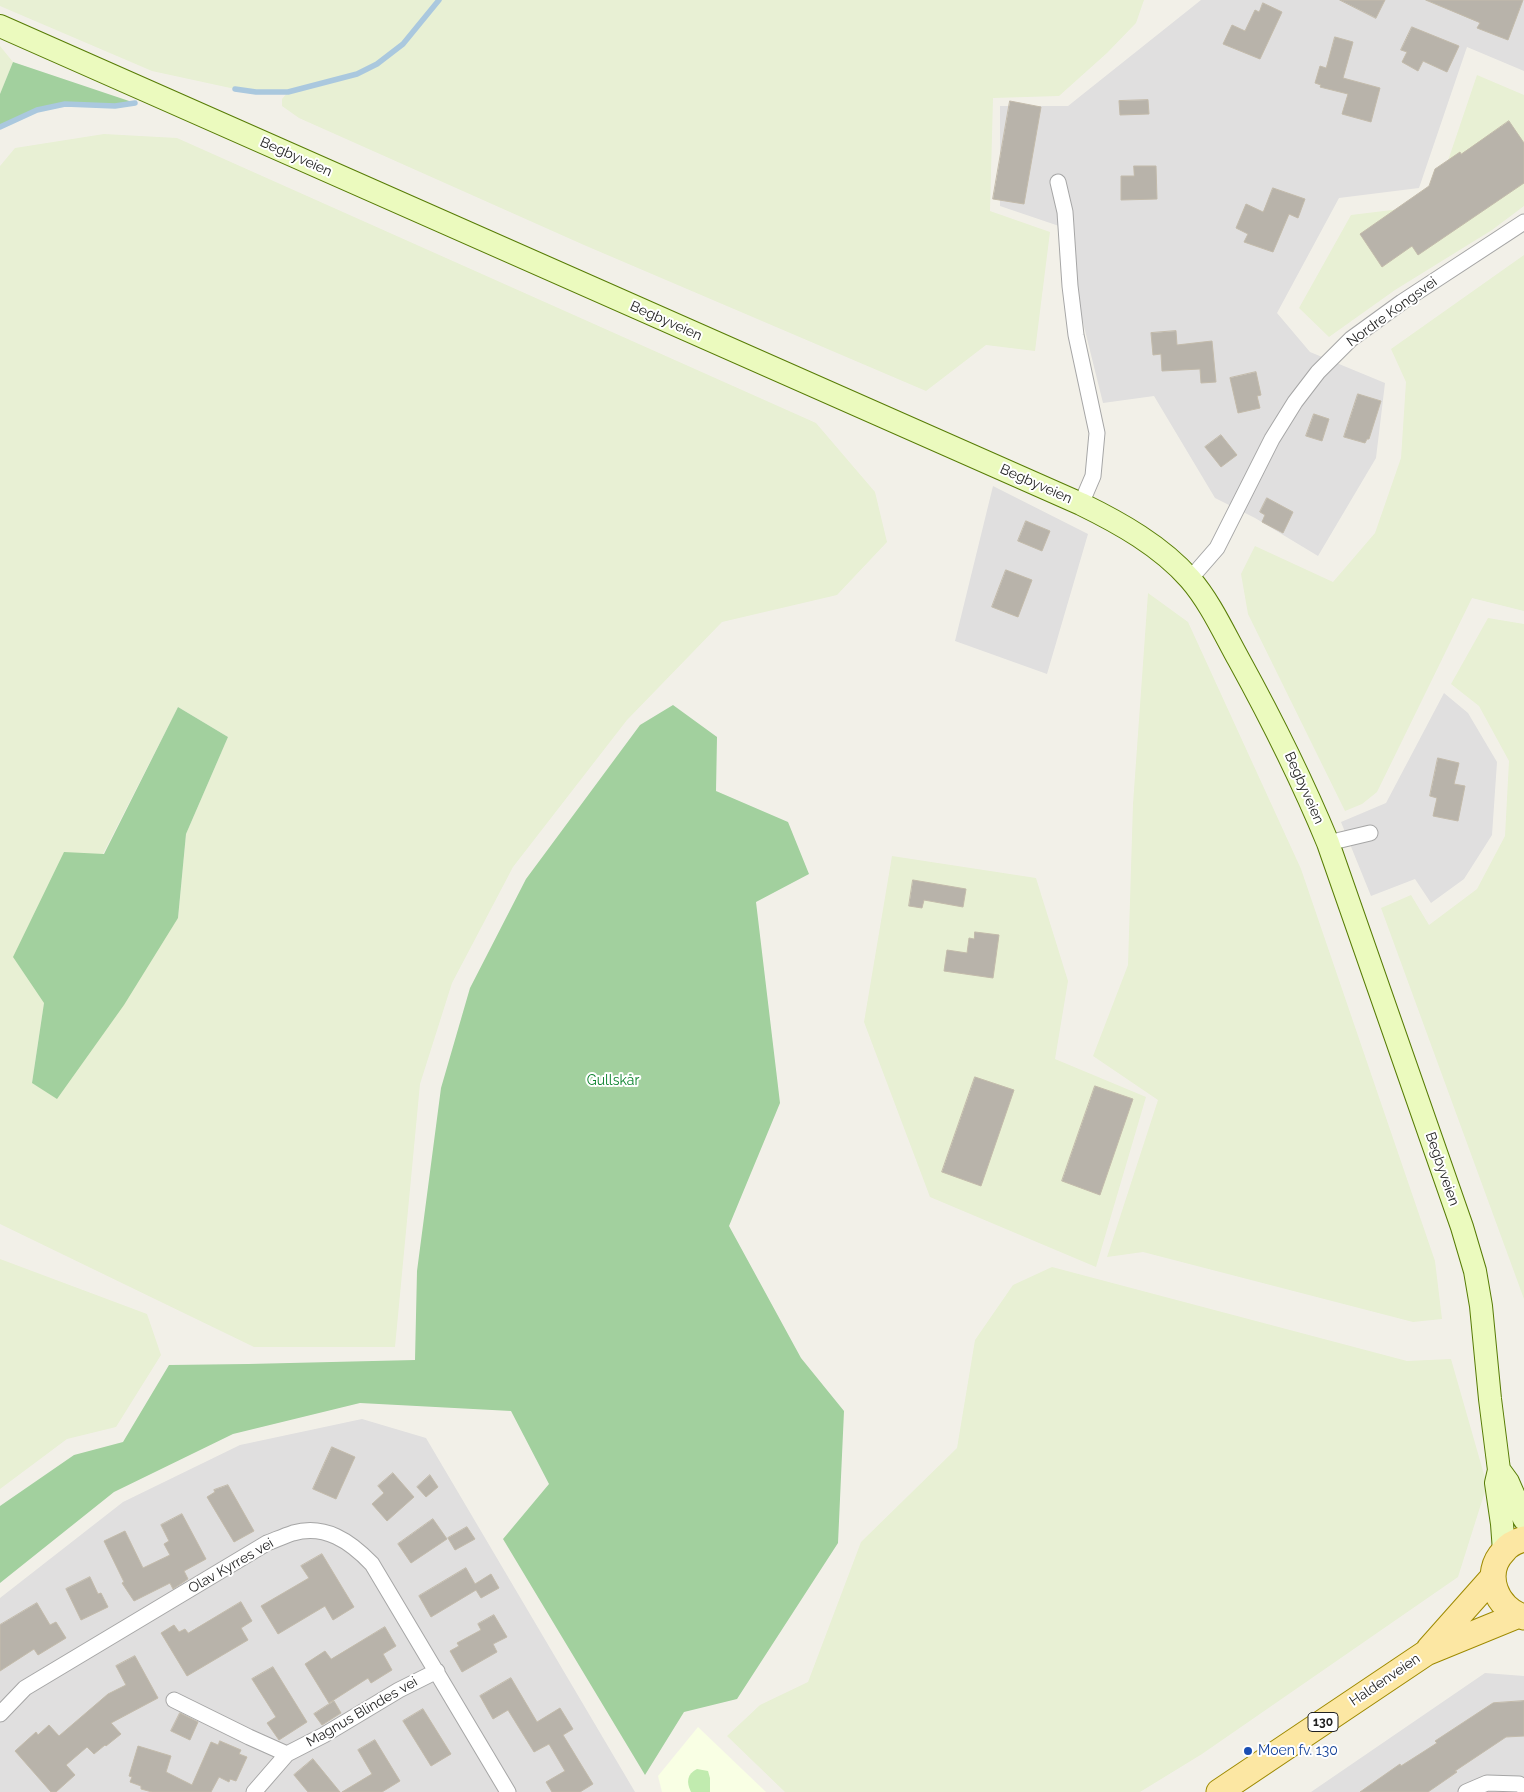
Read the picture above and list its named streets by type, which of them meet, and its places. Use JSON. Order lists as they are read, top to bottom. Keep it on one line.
{"streets":{"main road":["Begbyveien","Haldenveien","130"],"street":["Nordre Kongsvei","Olav Kyrres vei","Magnus Blindes vei"]},"crossings":[["Begbyveien","Nordre Kongsvei"],["Begbyveien","130"],["Olav Kyrres vei","Magnus Blindes vei"],["Haldenveien","130"]],"parks":["Gullskår"],"places":["Moen fv. 130"]}
